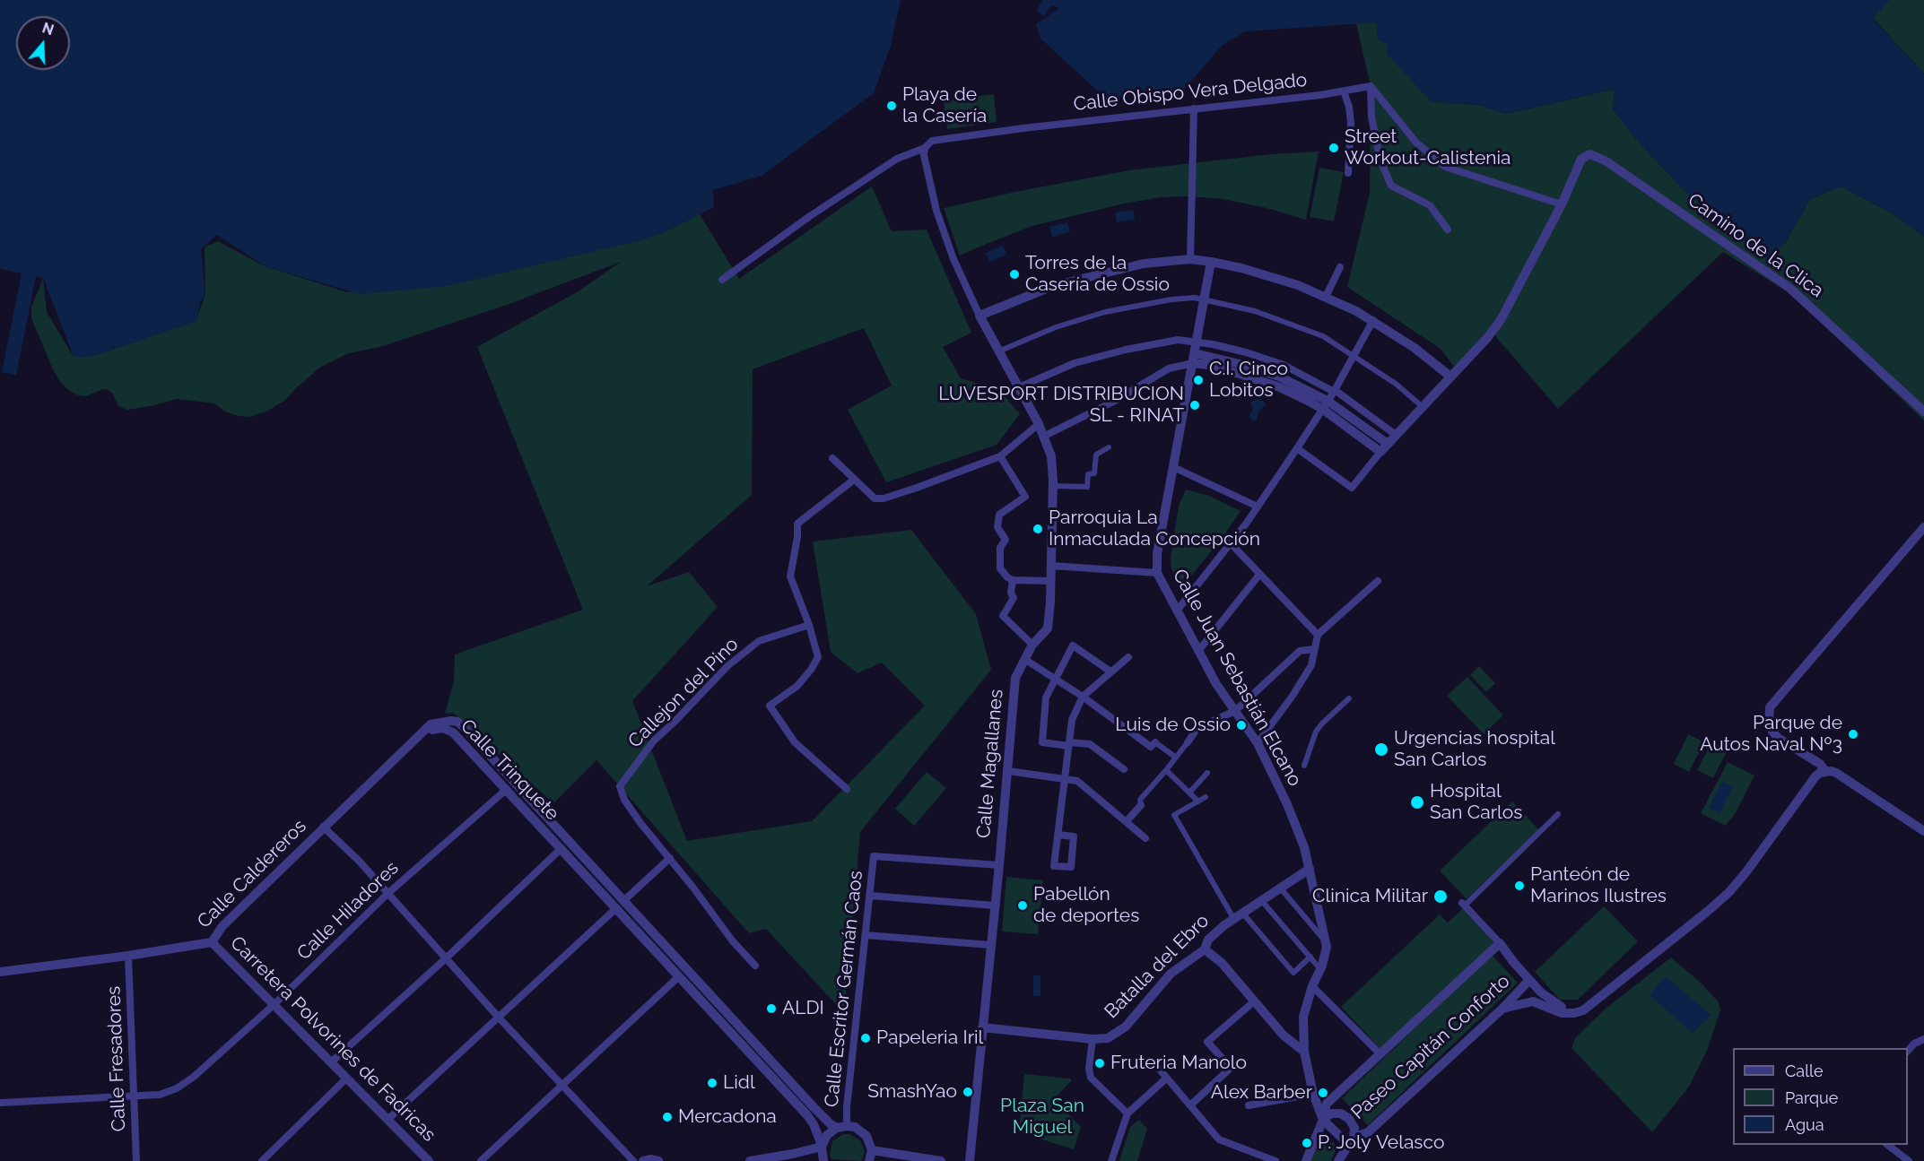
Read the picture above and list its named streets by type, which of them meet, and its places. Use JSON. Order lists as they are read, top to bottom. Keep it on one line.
{"streets":{"street":["Calle Obispo Vera Delgado","Camino de la Clica","Calle Juan Sebastián Elcano","Callejon del Pino","Calle Magallanes","Calle Trinquete","Calle Caldereros","Calle Hiladores","Batalla del Ebro","Calle Escritor Germán Caos","Carretera Polvorines de Fadricas","Paseo Capitán Conforto","Calle Fresadores"]},"crossings":[["Calle Juan Sebastián Elcano","Batalla del Ebro"],["Calle Juan Sebastián Elcano","Paseo Capitán Conforto"],["Calle Magallanes","Batalla del Ebro"],["Calle Magallanes","Calle Escritor Germán Caos"],["Calle Trinquete","Calle Caldereros"],["Calle Trinquete","Calle Hiladores"],["Calle Caldereros","Carretera Polvorines de Fadricas"],["Calle Caldereros","Calle Fresadores"],["Calle Hiladores","Carretera Polvorines de Fadricas"],["Calle Hiladores","Calle Fresadores"]],"parks":["Plaza San Miguel"],"places":["Playa de la Casería","Street Workout-Calistenia","Torres de la Casería de Ossio","C.I. Cinco Lobitos","LUVESPORT DISTRIBUCION SL - RINAT","Parroquia La Inmaculada Concepción","Luis de Ossio","Parque de Autos Naval Nº3","Urgencias hospital San Carlos","Hospital San Carlos","Panteón de Marinos Ilustres","Clinica Militar","Pabellón de deportes","ALDI","Papeleria Iril","Fruteria Manolo","Lidl","SmashYao","Alex Barber","Mercadona","P. Joly Velasco"],"legend":["Calle","Parque","Agua"],"north":"top"}
